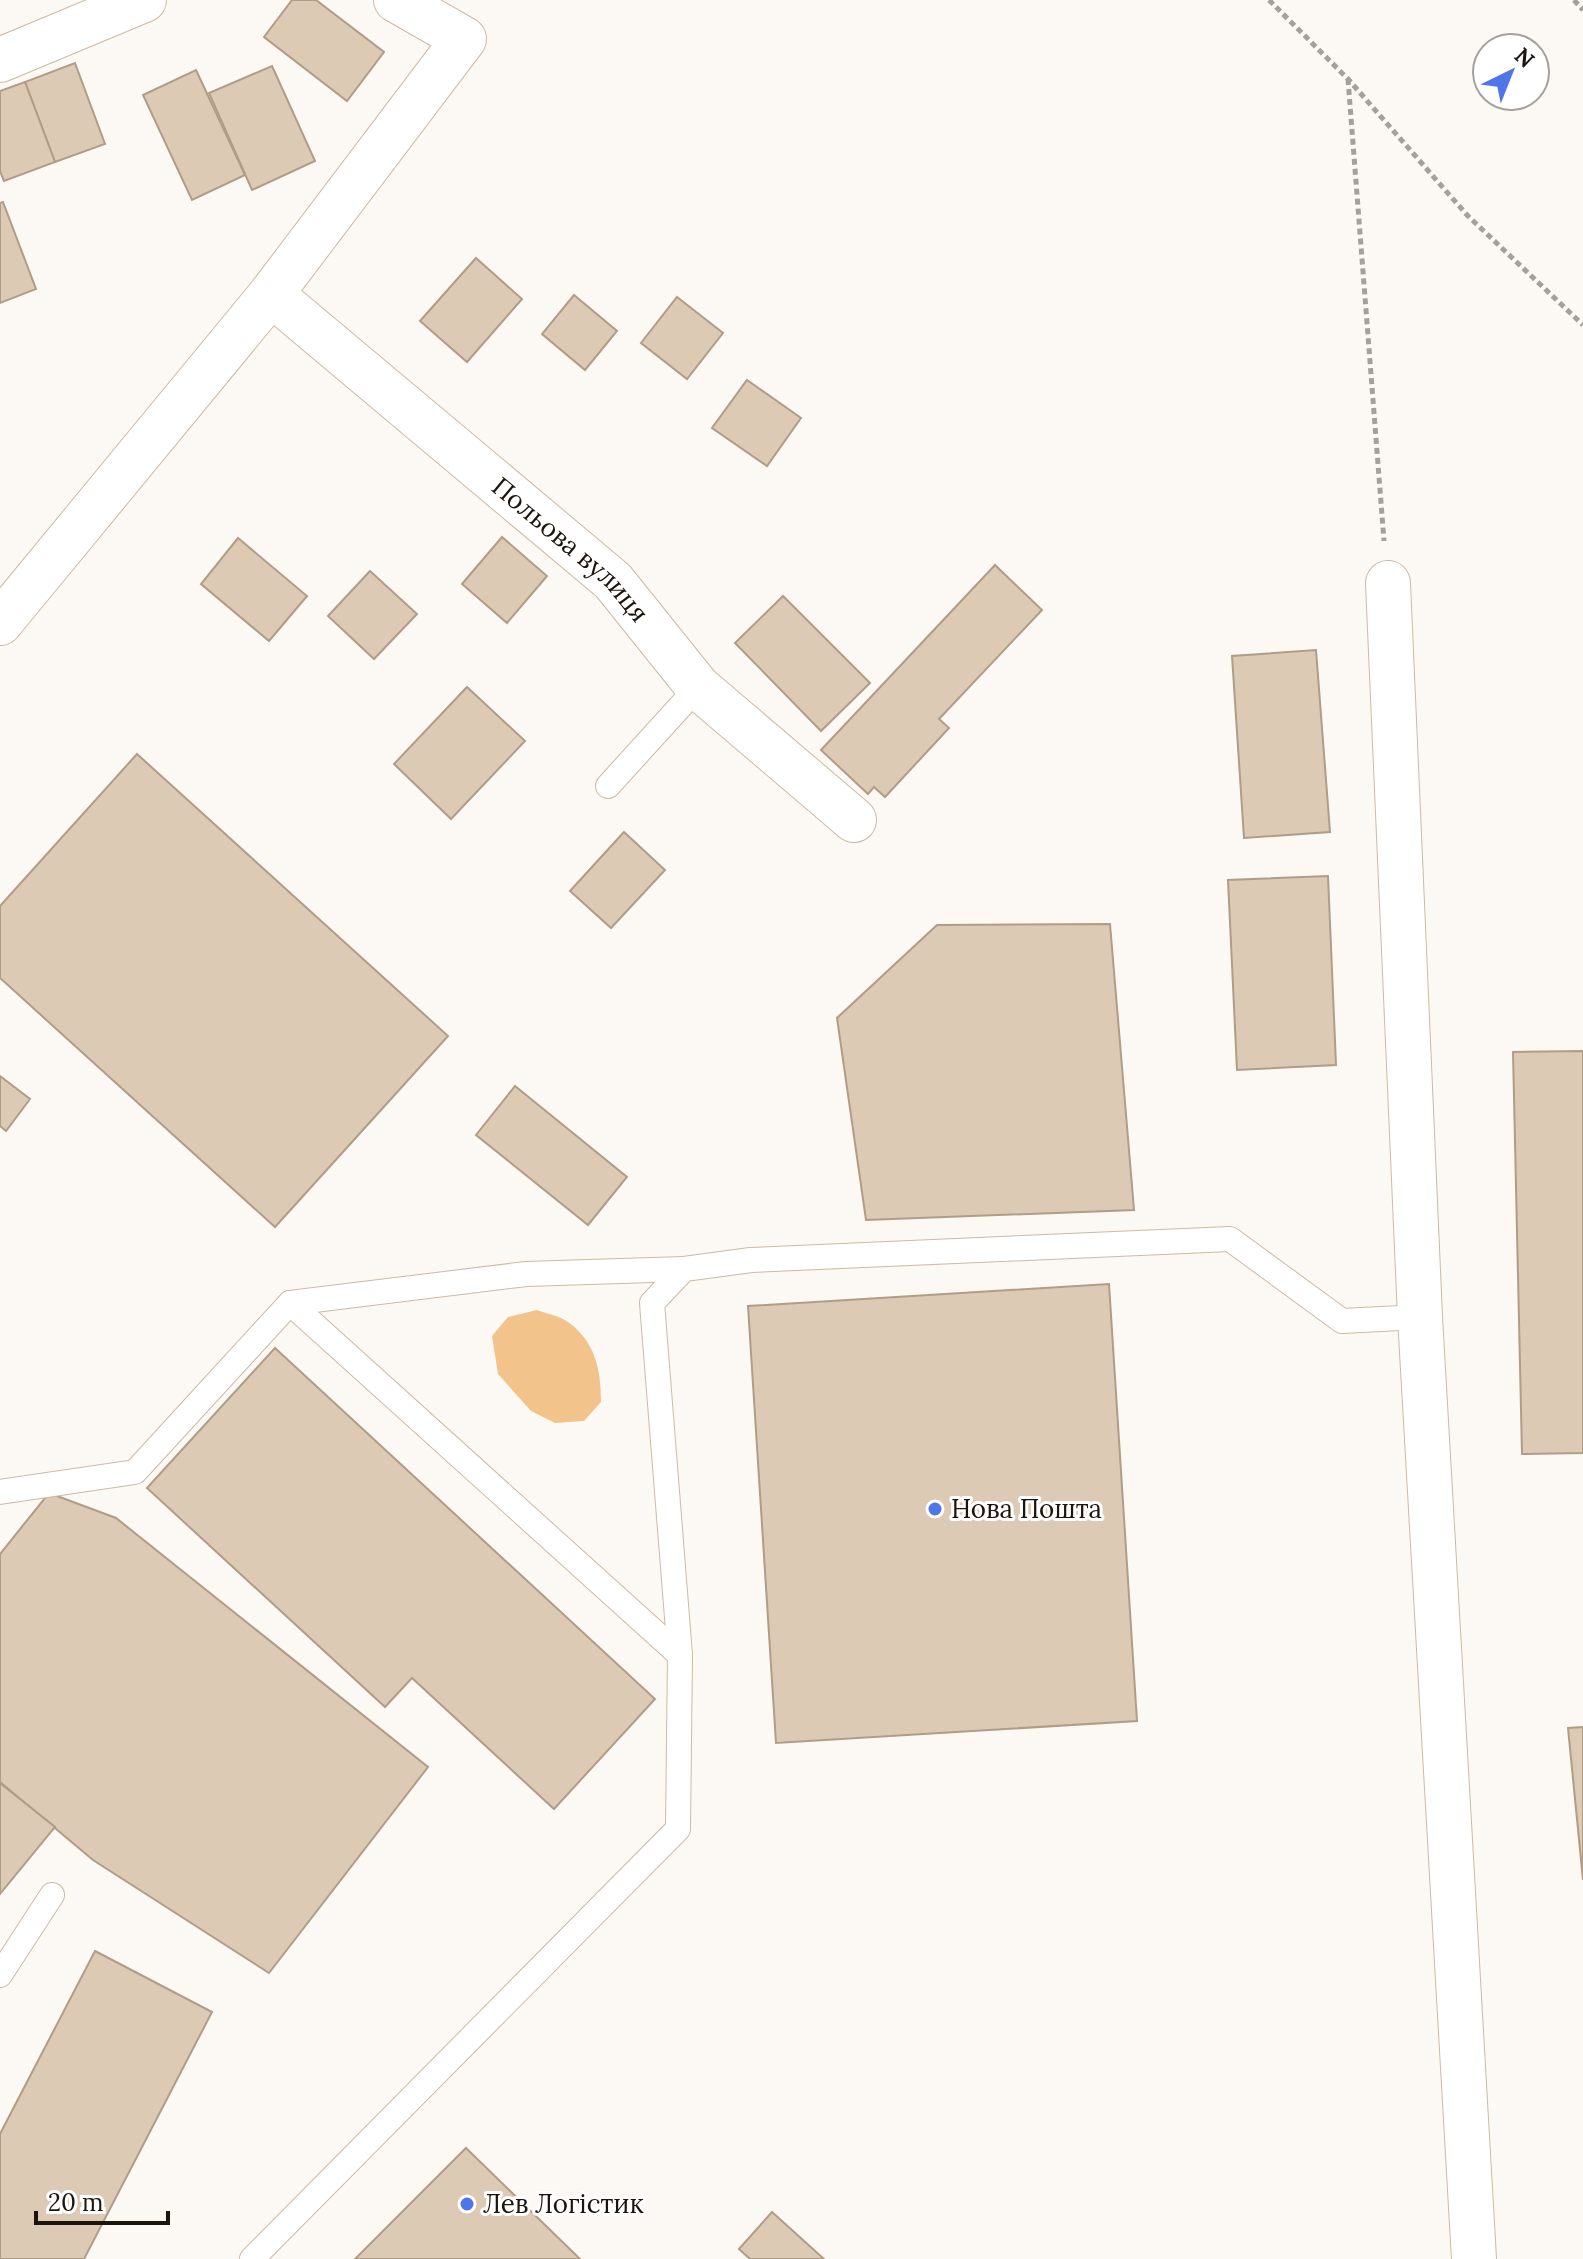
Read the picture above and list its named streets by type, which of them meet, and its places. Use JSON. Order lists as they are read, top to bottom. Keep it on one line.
{"streets":{"street":["Польова вулиця"]},"places":["Нова Пошта","Лев Логістик"],"scale_bar":"20 m","north":"top right"}
